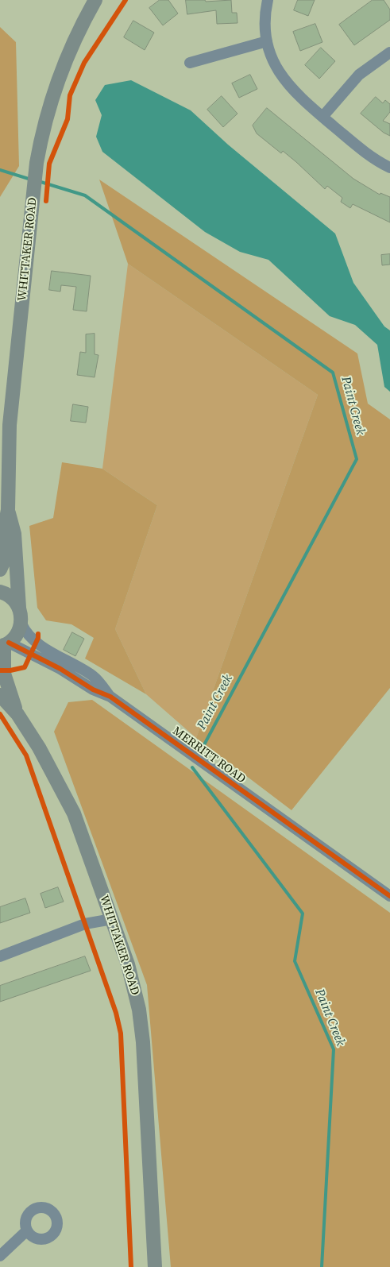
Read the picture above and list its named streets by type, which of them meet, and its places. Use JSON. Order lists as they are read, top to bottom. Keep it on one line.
{"streets":{"main road":["WHITTAKER ROAD"],"street":["MERRITT ROAD"]},"crossings":[["WHITTAKER ROAD","MERRITT ROAD"]],"water":["Paint Creek"]}
